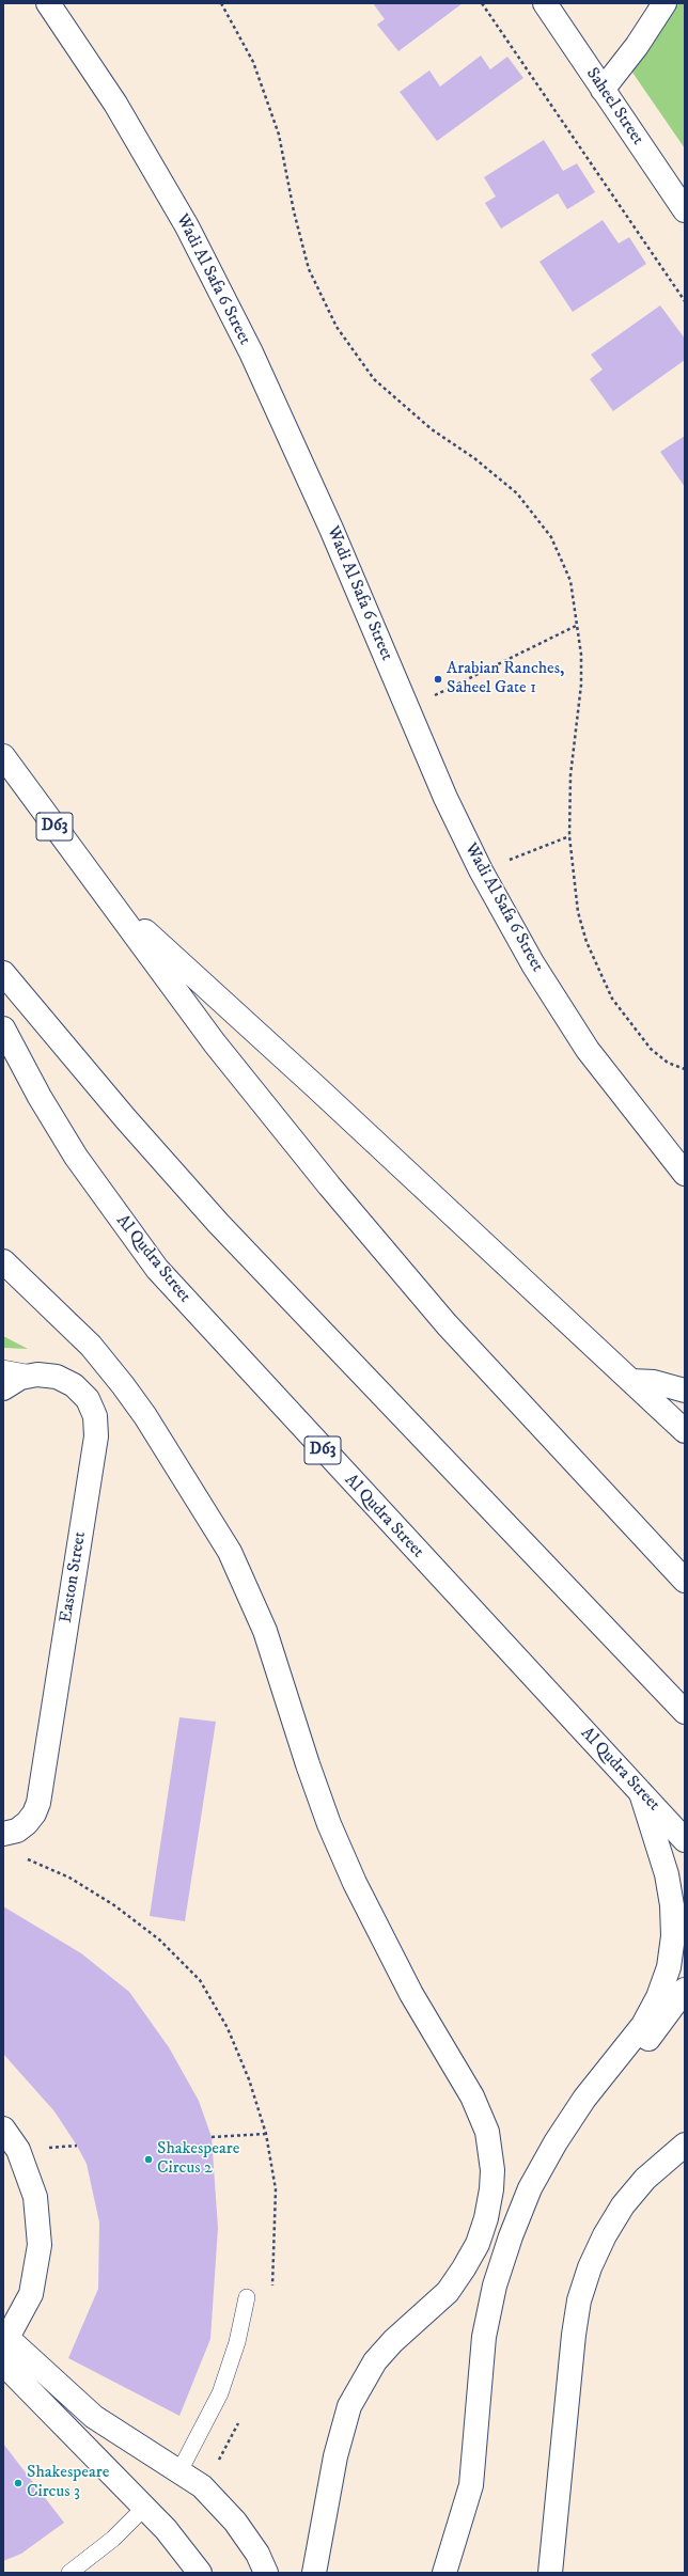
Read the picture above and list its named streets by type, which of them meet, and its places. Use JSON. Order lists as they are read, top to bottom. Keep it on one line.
{"streets":{"main road":["Saheel Street","Wadi Al Safa 6 Street","D63","Al Qudra Street","Easton Street"]},"places":["Arabian Ranches, Saheel Gate 1","Shakespeare Circus 2","Shakespeare Circus 3"]}
